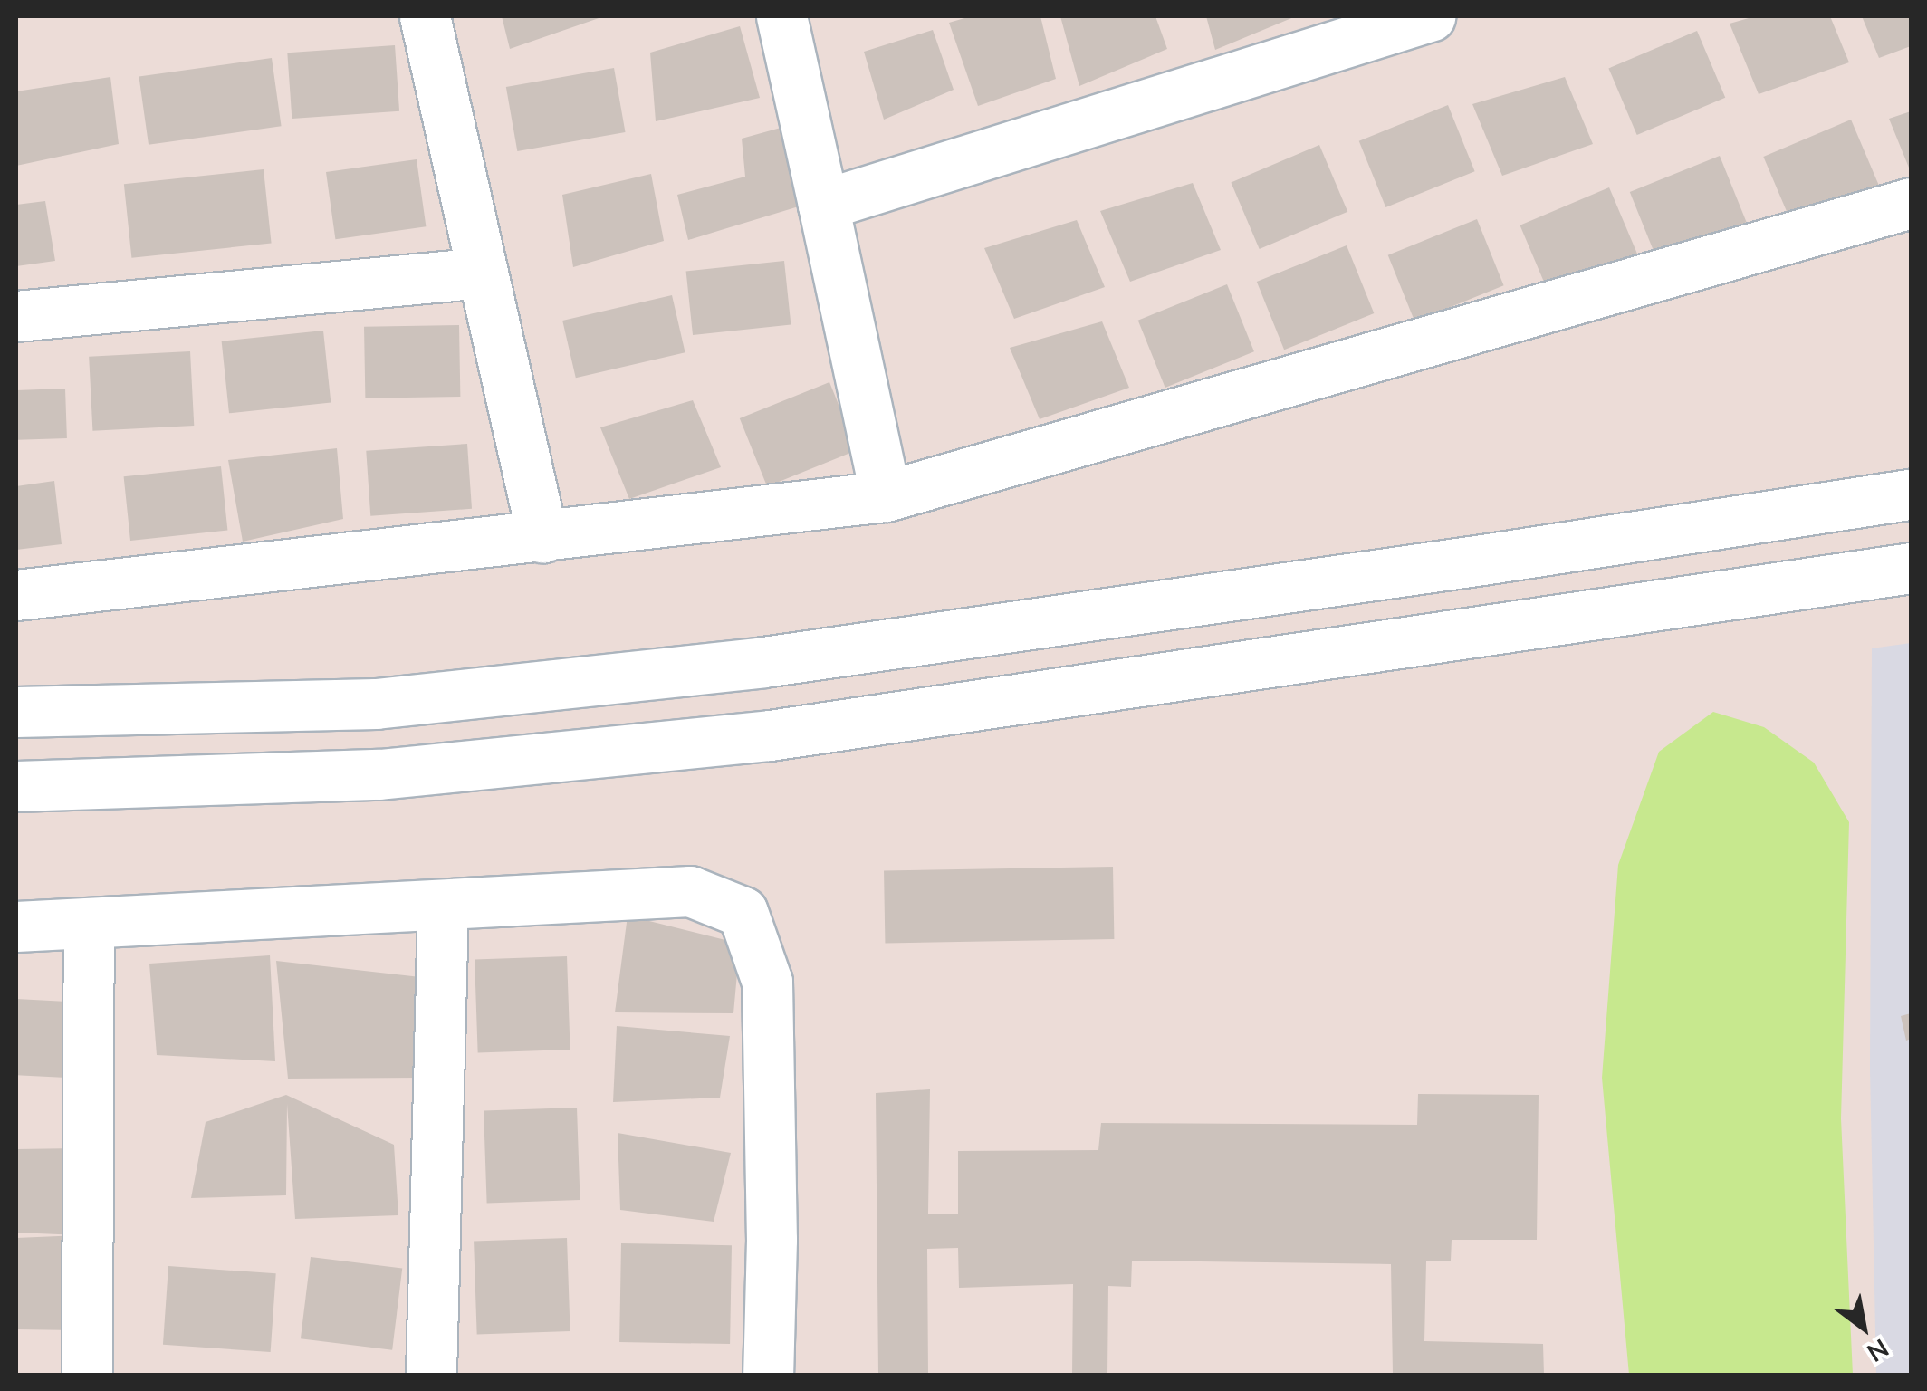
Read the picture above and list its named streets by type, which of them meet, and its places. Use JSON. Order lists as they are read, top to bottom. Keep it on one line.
{"north":"bottom right"}
